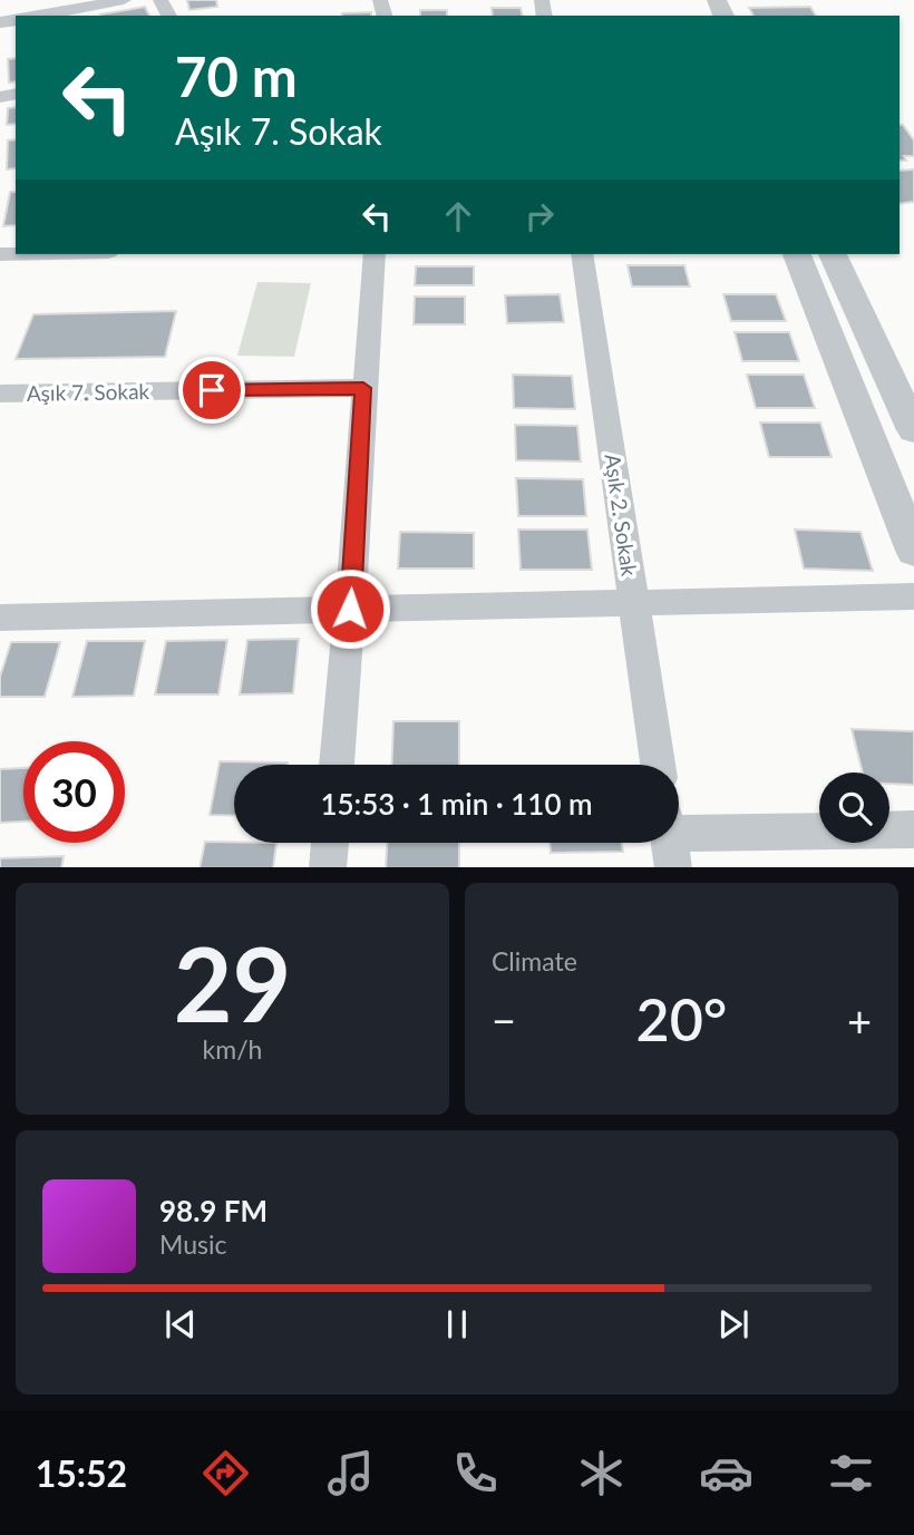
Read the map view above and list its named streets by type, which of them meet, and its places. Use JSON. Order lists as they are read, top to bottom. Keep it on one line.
{"streets":{"street":["Aşık 7. Sokak","Aşık 2. Sokak"]},"page":{"turn":["70 m","Aşık 7. Sokak"],"limit":"30","trip":"15:53 · 1 min · 110 m","tile":[["29","km/h"],"Climate"],"heat":["−","20°","+"],"song":["98.9 FM","Music"],"tabs":"15:52"}}
